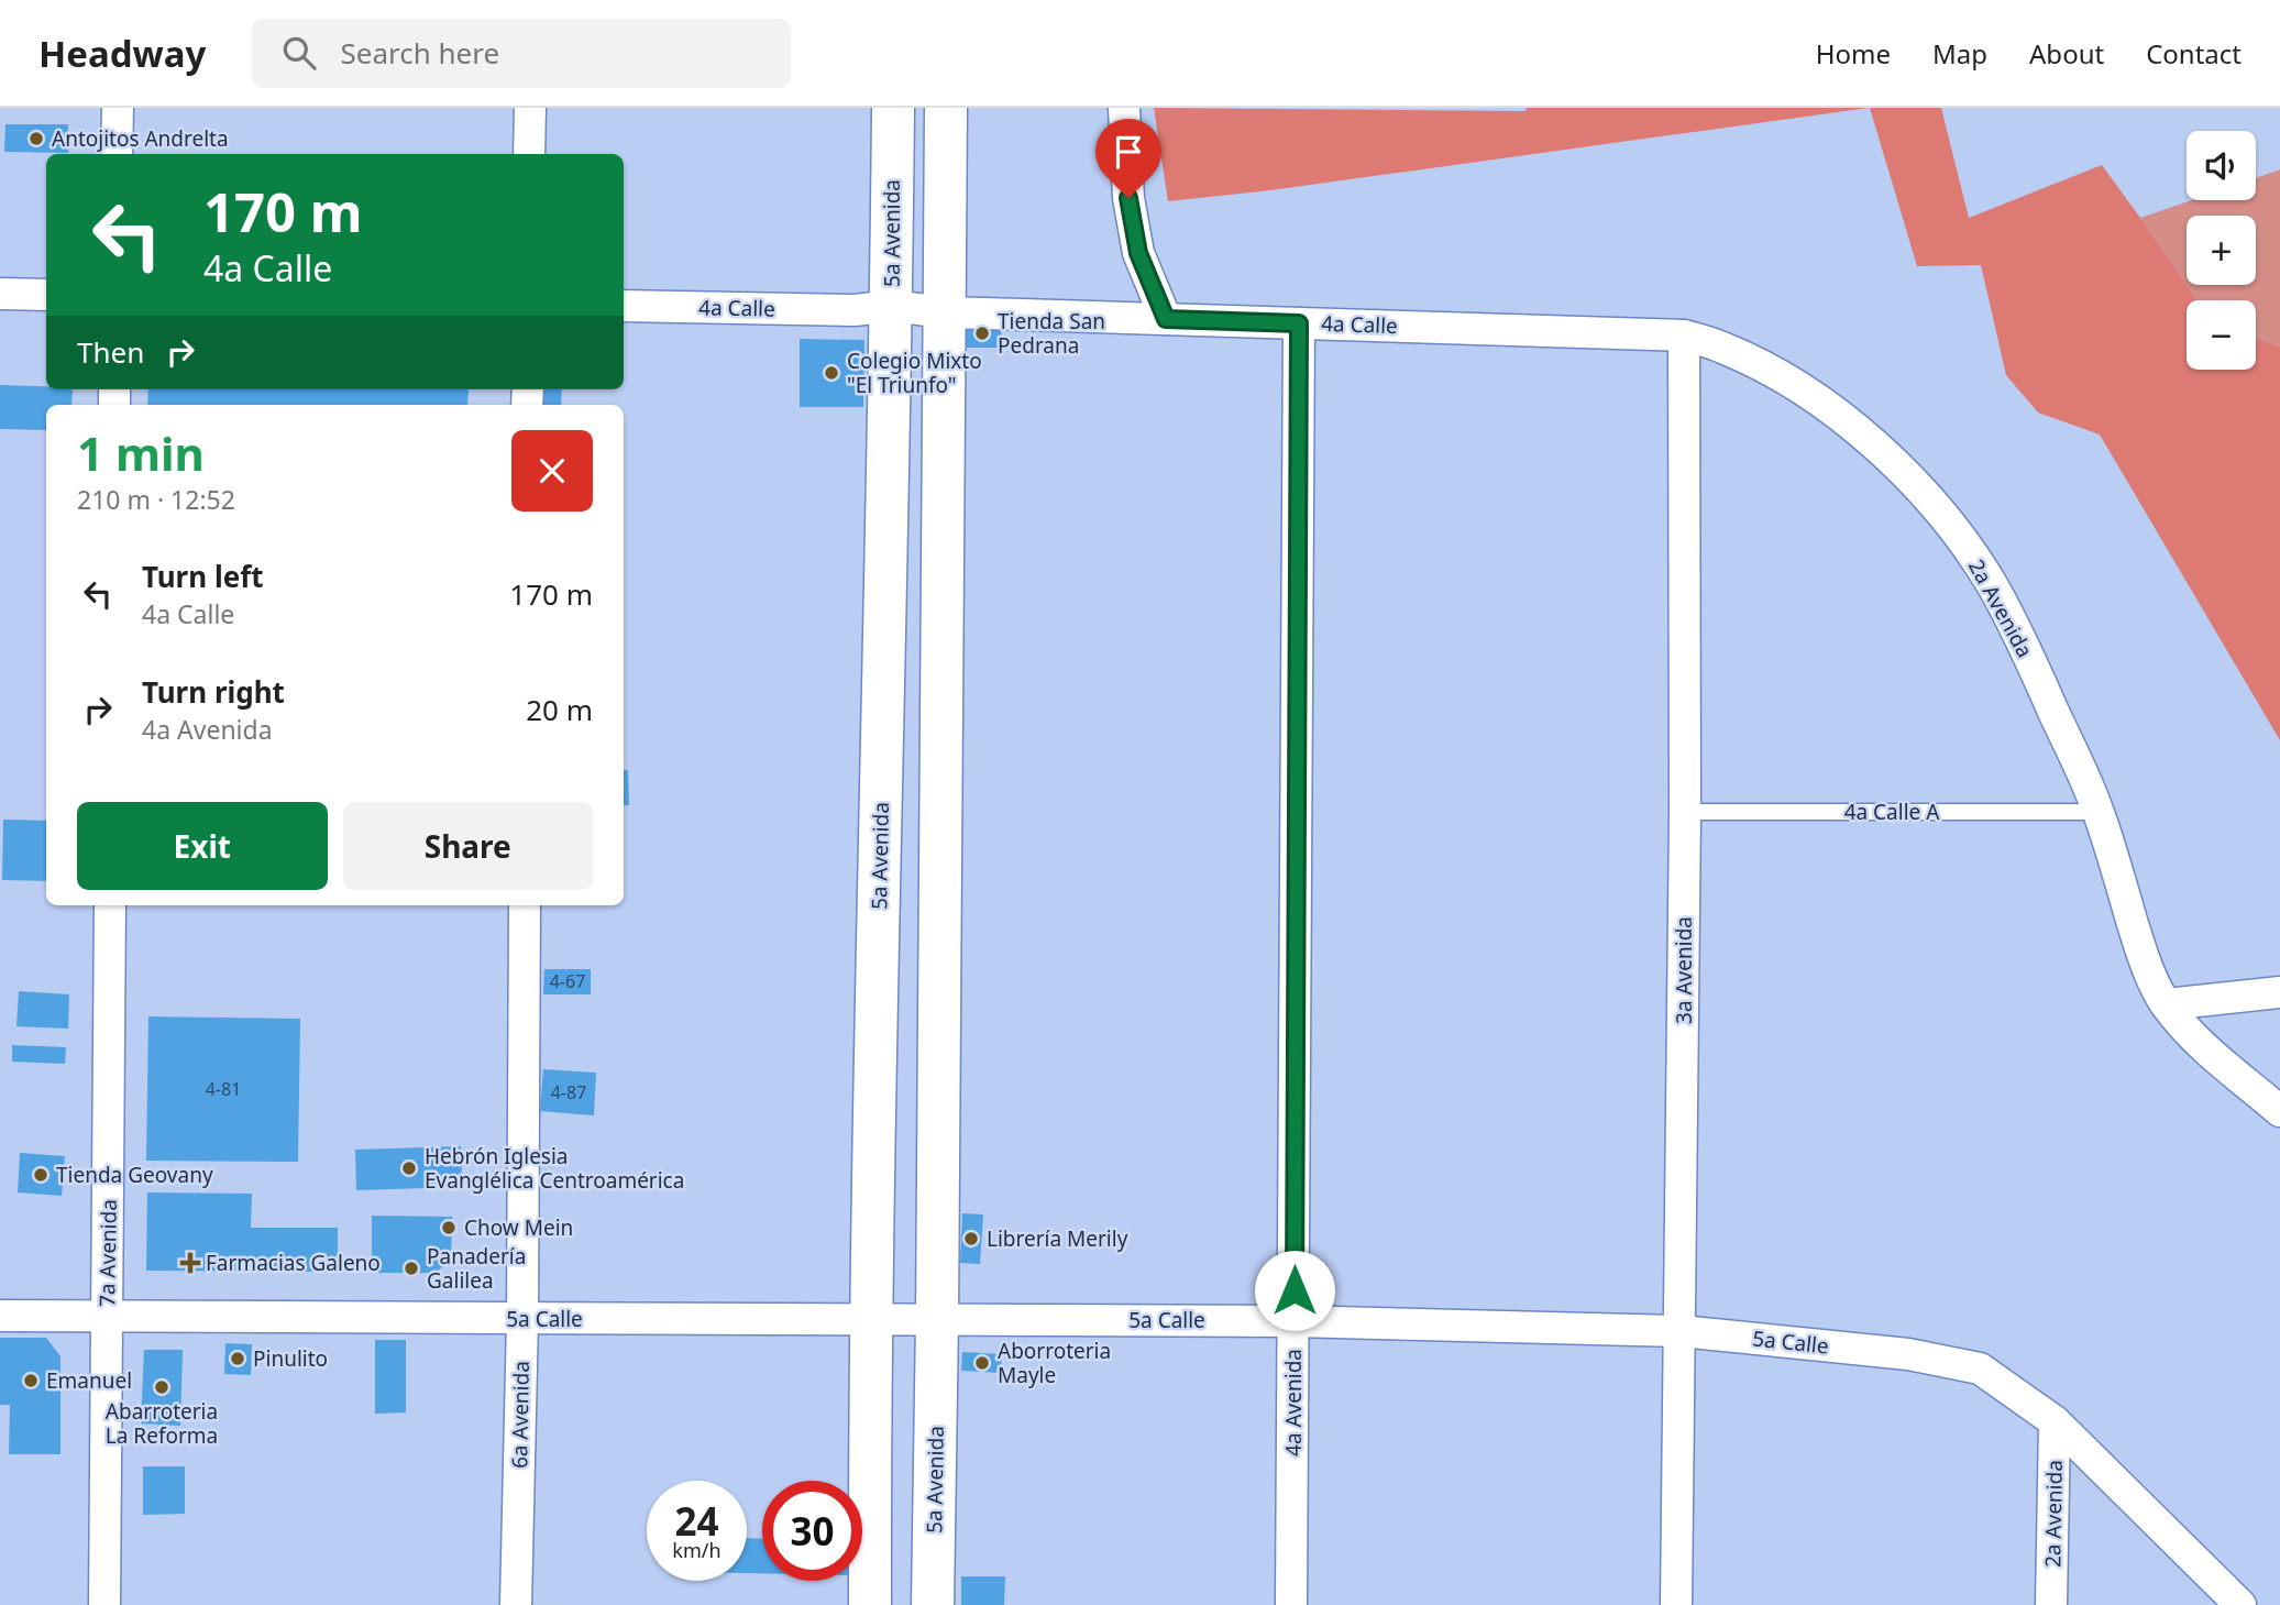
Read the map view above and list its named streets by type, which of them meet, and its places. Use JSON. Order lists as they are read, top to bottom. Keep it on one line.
{"streets":{"main road":["5a Avenida"],"street":["4a Calle","2a Avenida","3a Avenida","7a Avenida","5a Calle","4a Avenida","6a Avenida"],"lane":["4a Calle A"]},"crossings":[["5a Avenida","4a Calle"],["5a Avenida","5a Calle"],["4a Calle","2a Avenida"],["4a Calle","3a Avenida"],["4a Calle","4a Avenida"],["2a Avenida","4a Calle A"],["2a Avenida","3a Avenida"],["2a Avenida","5a Calle"],["4a Calle A","3a Avenida"],["3a Avenida","5a Calle"],["7a Avenida","5a Calle"],["5a Calle","4a Avenida"],["5a Calle","6a Avenida"]],"places":{"other":["Antojitos Andrelta","Tienda San Pedrana","Colegio Mixto \"El Triunfo\"","Hebrón Iglesia Evanglélica Centroamérica","Tienda Geovany","Chow Mein","Librería Merily","Panadería Galilea","Pinulito","Aborroteria Mayle","Emanuel","Abarroteria La Reforma"],"health":["Farmacias Galeno"]},"house_numbers":["4-67","4-81","4-87"],"page":{"header":"Headway","search":"Search here","nav":["Home","Map","About","Contact"],"map_buttons":["+","−"],"turn":["170 m","4a Calle"],"then":"Then","heading":["1 min","210 m · 12:52"],"list":[{"name":"Turn left","note":"4a Calle","value":"170 m"},{"name":"Turn right","note":"4a Avenida","value":"20 m"}],"buttons":["Exit","Share"],"speed":"24 km/h","limit":"30"}}
